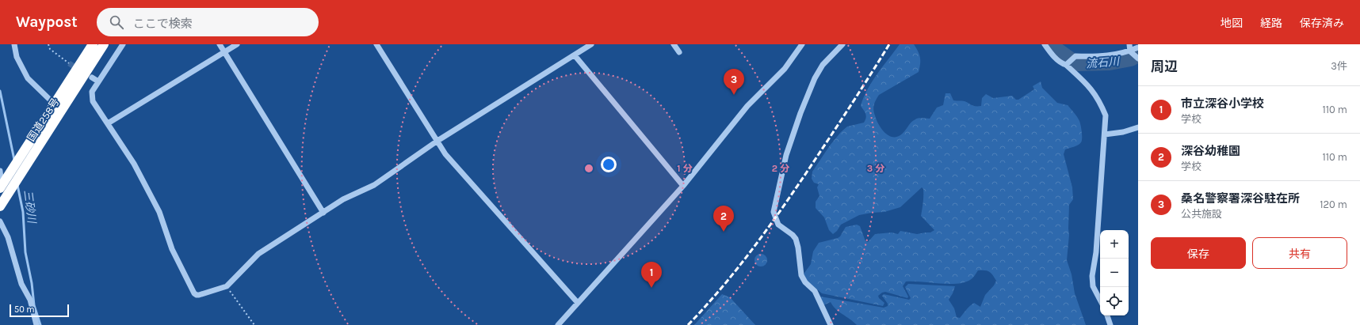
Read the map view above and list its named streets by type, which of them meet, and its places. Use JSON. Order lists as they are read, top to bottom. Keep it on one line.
{"streets":{"highway":["国道258号"]},"water":["流石川","三砂川"],"scale_bar":"50 m","page":{"header":"Waypost","search":"ここで検索","nav":["地図","経路","保存済み"],"heading":["周辺","3件"],"pins":["3","2","1"],"list":[{"mark":"1","name":"市立深谷小学校","note":"学校","value":"110 m"},{"mark":"2","name":"深谷幼稚園","note":"学校","value":"110 m"},{"mark":"3","name":"桑名警察署深谷駐在所","note":"公共施設","value":"120 m"}],"buttons":["保存","共有"],"map_buttons":["+","−"],"scale":"50 m"},"rings":["1 分","2 分","3 分"]}
